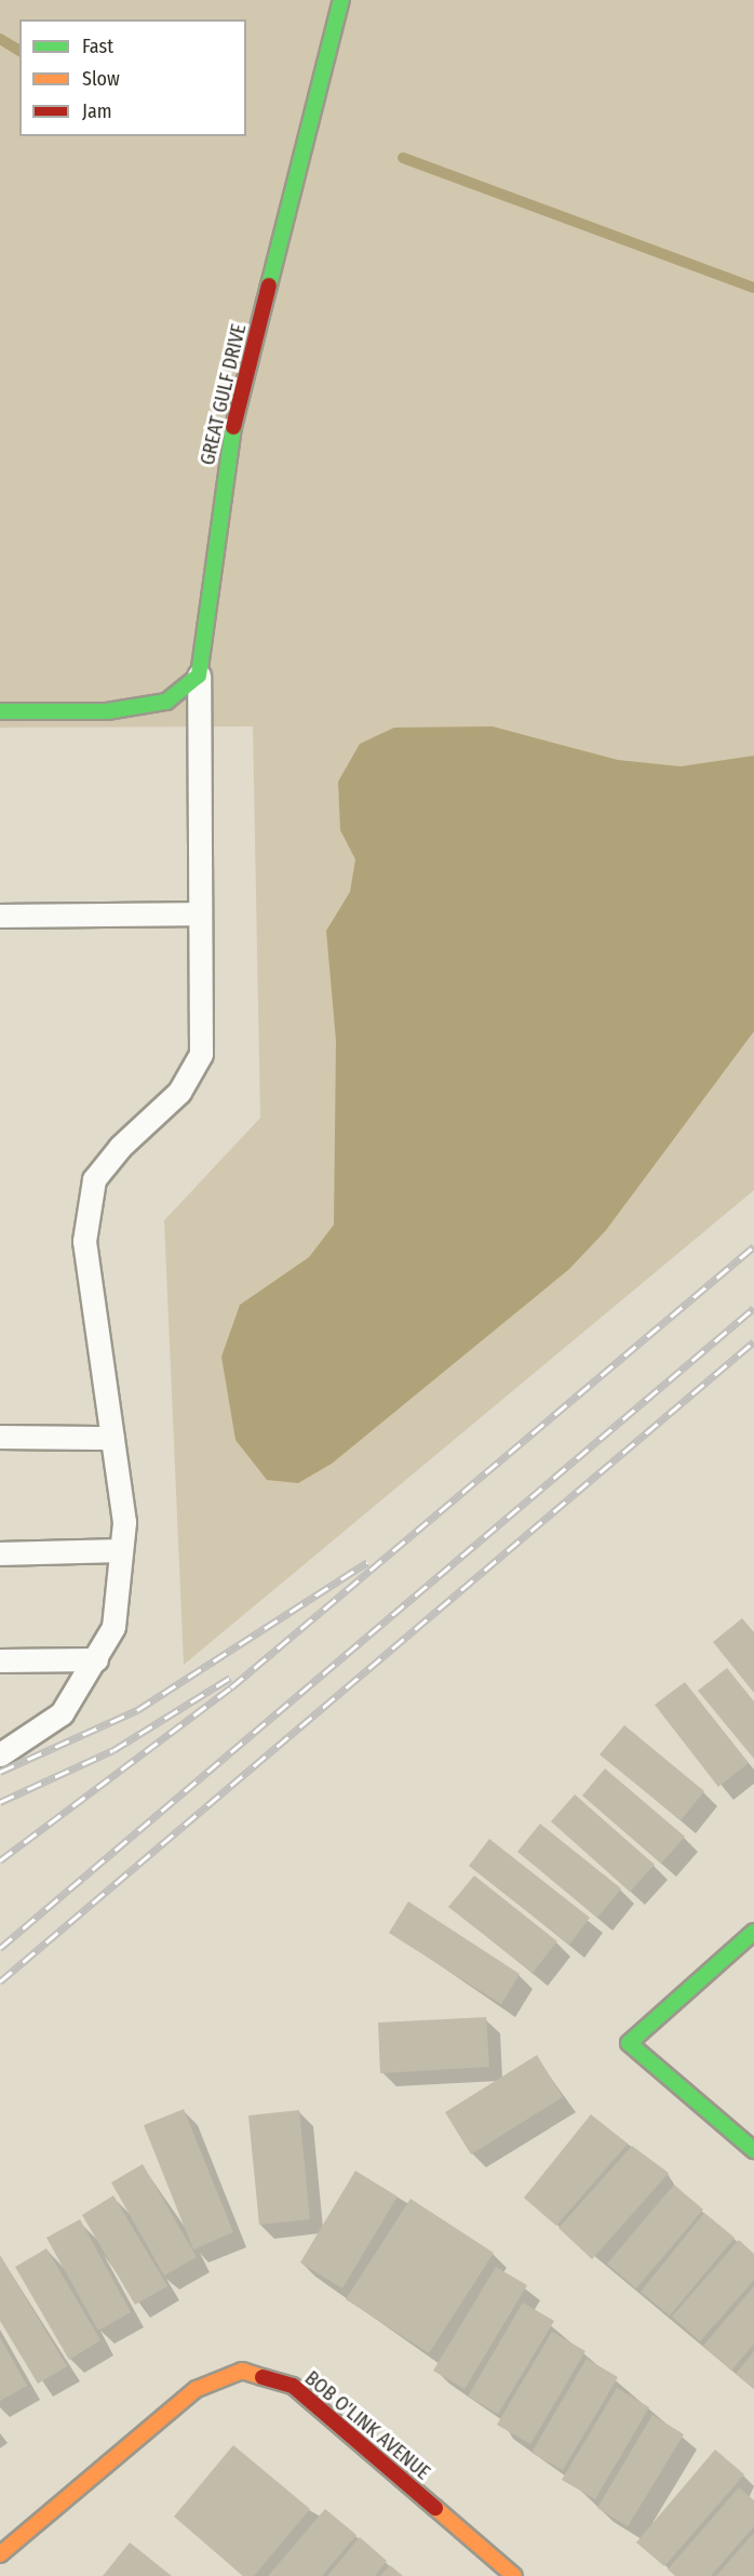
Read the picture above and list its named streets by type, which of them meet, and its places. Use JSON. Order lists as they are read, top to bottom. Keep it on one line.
{"streets":{"street":["GREAT GULF DRIVE","BOB O'LINK AVENUE"]},"legend":["Fast","Slow","Jam"]}
